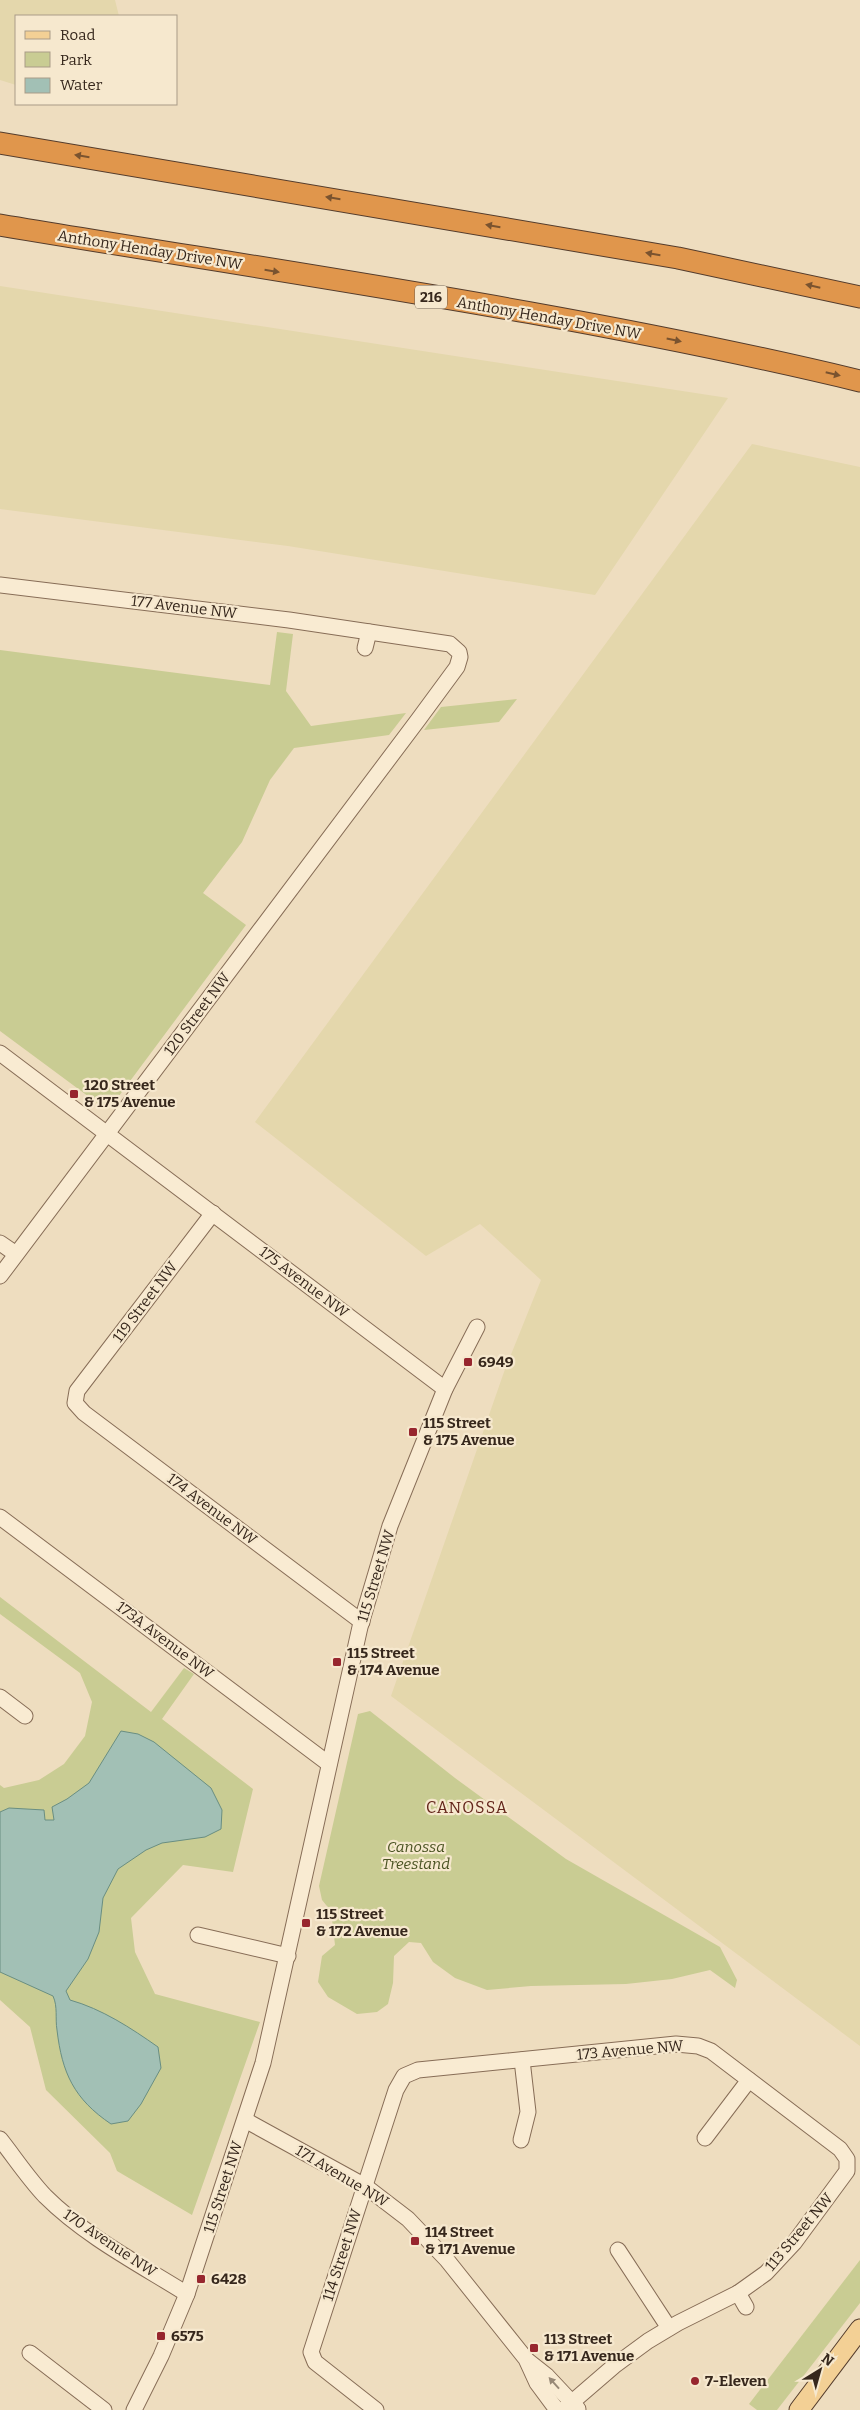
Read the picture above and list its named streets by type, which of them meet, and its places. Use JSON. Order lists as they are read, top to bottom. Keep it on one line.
{"streets":{"highway":["Anthony Henday Drive NW","216"],"street":["177 Avenue NW","120 Street NW","175 Avenue NW","119 Street NW","174 Avenue NW","115 Street NW","173A Avenue NW","173 Avenue NW","171 Avenue NW","113 Street NW","170 Avenue NW","114 Street NW"]},"crossings":[["177 Avenue NW","120 Street NW"],["120 Street NW","175 Avenue NW"],["175 Avenue NW","119 Street NW"],["175 Avenue NW","115 Street NW"],["119 Street NW","174 Avenue NW"],["174 Avenue NW","115 Street NW"],["115 Street NW","173A Avenue NW"],["115 Street NW","171 Avenue NW"],["115 Street NW","170 Avenue NW"],["173 Avenue NW","113 Street NW"],["173 Avenue NW","114 Street NW"],["171 Avenue NW","113 Street NW"],["171 Avenue NW","114 Street NW"]],"districts":["CANOSSA"],"parks":["Canossa Treestand"],"places":{"transit":["120 Street & 175 Avenue","6949","115 Street & 175 Avenue","115 Street & 174 Avenue","115 Street & 172 Avenue","114 Street & 171 Avenue","6428","6575","113 Street & 171 Avenue"],"other":["7-Eleven"]},"legend":["Road","Park","Water"],"north":"top right"}
